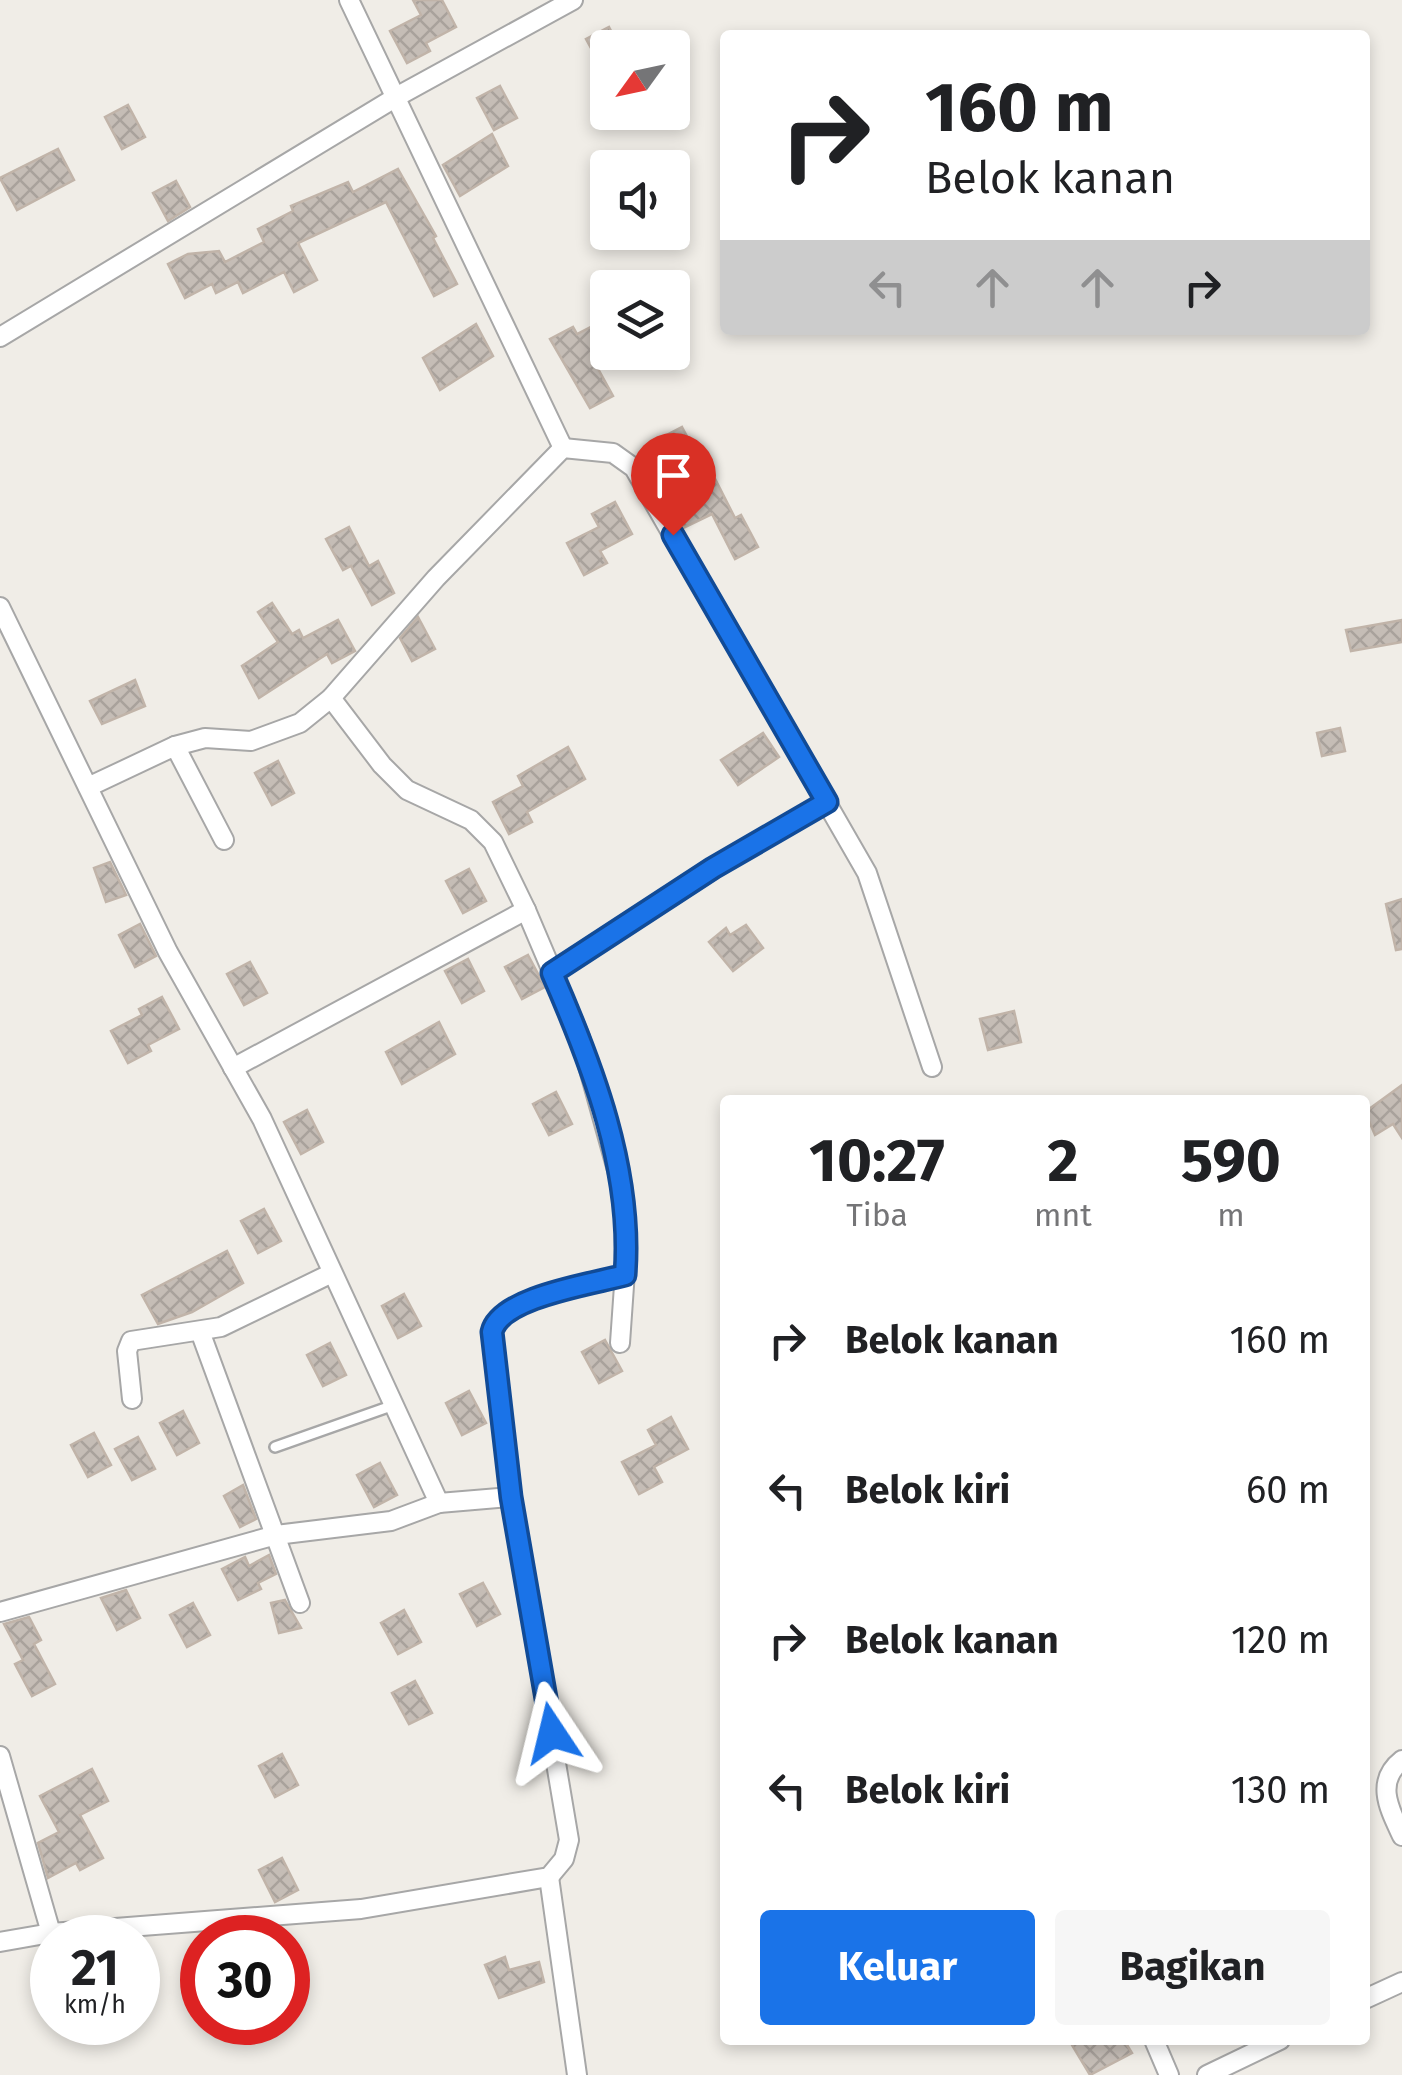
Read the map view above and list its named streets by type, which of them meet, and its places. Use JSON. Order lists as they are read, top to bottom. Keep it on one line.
{"north":"bottom left","page":{"turn":["160 m","Belok kanan"],"eta":["10:27","Tiba","2","mnt","590","m"],"list":[{"name":"Belok kanan","value":"160 m"},{"name":"Belok kiri","value":"60 m"},{"name":"Belok kanan","value":"120 m"},{"name":"Belok kiri","value":"130 m"}],"buttons":["Keluar","Bagikan"],"speed":"21 km/h","limit":"30"}}
